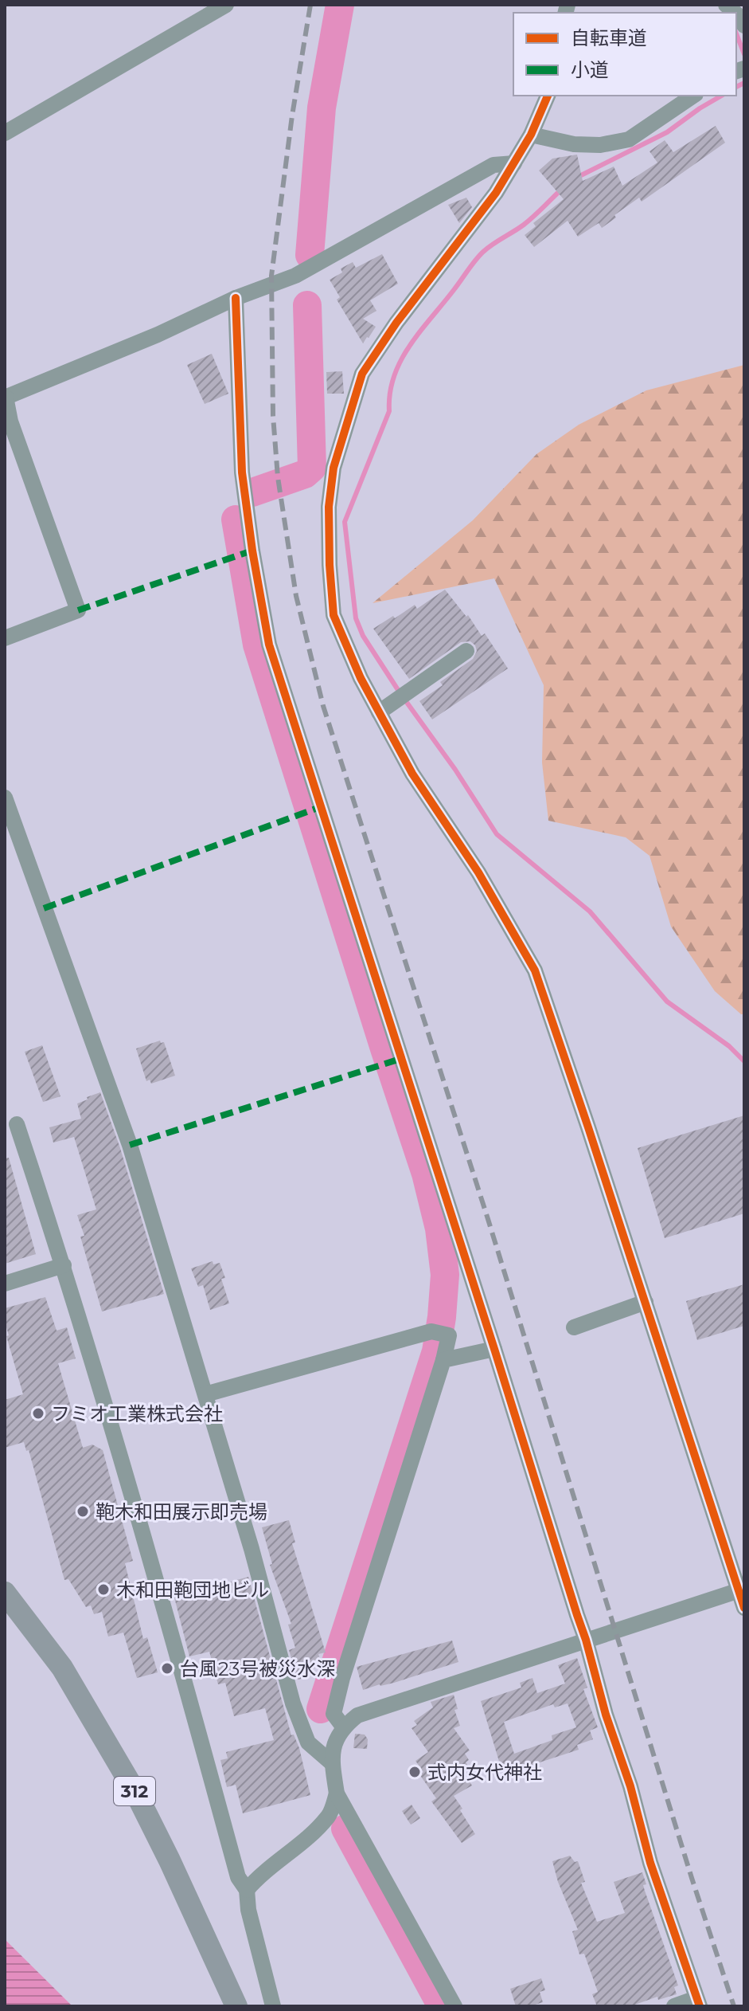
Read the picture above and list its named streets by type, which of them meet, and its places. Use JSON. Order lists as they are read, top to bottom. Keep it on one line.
{"streets":{"highway":["312"]},"places":["フミオ工業株式会社","鞄木和田展示即売場","木和田鞄団地ビル","台風23号被災水深","式内女代神社"],"legend":["自転車道","小道"]}
